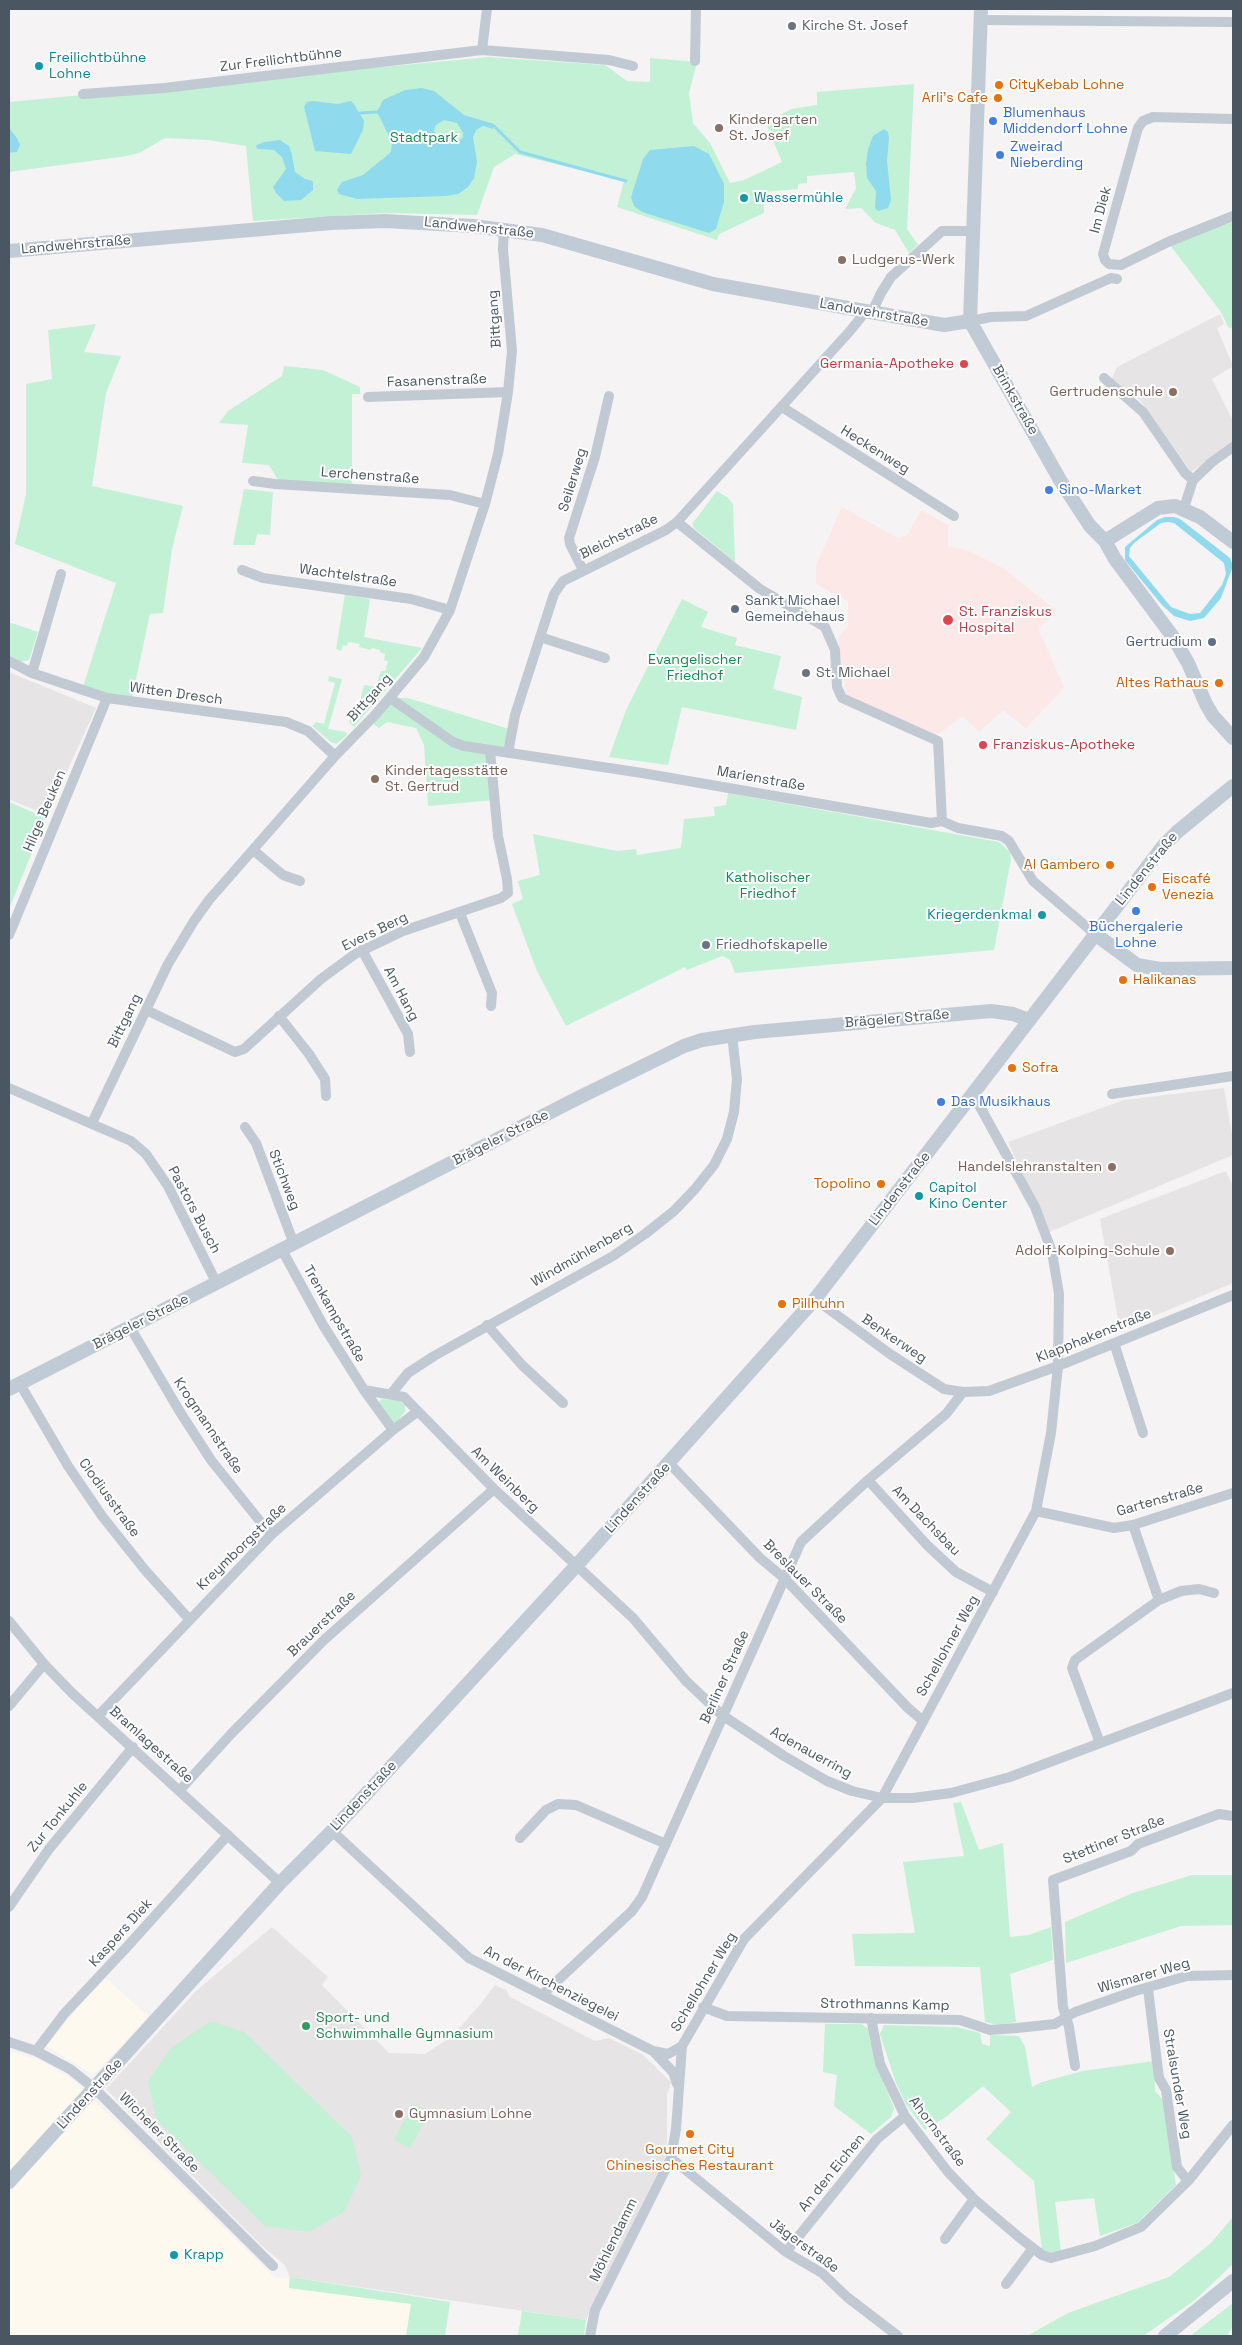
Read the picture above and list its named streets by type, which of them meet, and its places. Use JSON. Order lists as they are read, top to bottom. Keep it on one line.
{"streets":{"street":["Zur Freilichtbühne","Im Diek","Landwehrstraße","Bittgang","Fasanenstraße","Brinkstraße","Heckenweg","Lerchenstraße","Seilerweg","Bleichstraße","Wachtelstraße","Witten Dresch","Marienstraße","Hilge Beuken","Lindenstraße","Evers Berg","Am Hang","Brägeler Straße","Stichweg","Pastors Busch","Windmühlenberg","Trenkampstraße","Klapphakenstraße","Benkerweg","Krogmannstraße","Am Weinberg","Clodiusstraße","Gartenstraße","Am Dachsbau","Kreymborgstraße","Breslauer Straße","Brauerstraße","Schellohner Weg","Berliner Straße","Bramlagestraße","Adenauerring","Zur Tonkuhle","Stettiner Straße","Kaspers Diek","Wismarer Weg","An der Kirchenziegelei","Strothmanns Kamp","Stralsunder Weg","Ahornstraße","Wicheler Straße","An den Eichen","Möhlendamm","Jägerstraße"]},"crossings":[["Landwehrstraße","Bittgang"],["Landwehrstraße","Brinkstraße"],["Landwehrstraße","Bleichstraße"],["Bittgang","Fasanenstraße"],["Bittgang","Lerchenstraße"],["Bittgang","Wachtelstraße"],["Bittgang","Witten Dresch"],["Bittgang","Marienstraße"],["Bittgang","Evers Berg"],["Bittgang","Pastors Busch"],["Heckenweg","Bleichstraße"],["Seilerweg","Bleichstraße"],["Bleichstraße","Marienstraße"],["Witten Dresch","Hilge Beuken"],["Marienstraße","Lindenstraße"],["Marienstraße","Evers Berg"],["Lindenstraße","Brägeler Straße"],["Lindenstraße","Benkerweg"],["Lindenstraße","Am Weinberg"],["Lindenstraße","Breslauer Straße"],["Lindenstraße","Schellohner Weg"],["Lindenstraße","Bramlagestraße"],["Lindenstraße","Adenauerring"],["Lindenstraße","An der Kirchenziegelei"],["Lindenstraße","Wicheler Straße"],["Evers Berg","Am Hang"],["Brägeler Straße","Stichweg"],["Brägeler Straße","Pastors Busch"],["Brägeler Straße","Windmühlenberg"],["Brägeler Straße","Trenkampstraße"],["Brägeler Straße","Krogmannstraße"],["Brägeler Straße","Clodiusstraße"],["Stichweg","Trenkampstraße"],["Trenkampstraße","Kreymborgstraße"],["Klapphakenstraße","Benkerweg"],["Klapphakenstraße","Schellohner Weg"],["Klapphakenstraße","Berliner Straße"],["Benkerweg","Berliner Straße"],["Krogmannstraße","Kreymborgstraße"],["Am Weinberg","Kreymborgstraße"],["Am Weinberg","Brauerstraße"],["Am Weinberg","Adenauerring"],["Clodiusstraße","Kreymborgstraße"],["Gartenstraße","Schellohner Weg"],["Am Dachsbau","Schellohner Weg"],["Am Dachsbau","Berliner Straße"],["Kreymborgstraße","Bramlagestraße"],["Breslauer Straße","Schellohner Weg"],["Breslauer Straße","Berliner Straße"],["Brauerstraße","Bramlagestraße"],["Schellohner Weg","Adenauerring"],["Schellohner Weg","An der Kirchenziegelei"],["Schellohner Weg","Strothmanns Kamp"],["Schellohner Weg","Möhlendamm"],["Schellohner Weg","Jägerstraße"],["Berliner Straße","Adenauerring"],["Berliner Straße","An der Kirchenziegelei"],["Bramlagestraße","Zur Tonkuhle"],["Bramlagestraße","Kaspers Diek"],["Stettiner Straße","Wismarer Weg"],["Stettiner Straße","Strothmanns Kamp"],["Kaspers Diek","Wicheler Straße"],["Wismarer Weg","Strothmanns Kamp"],["Wismarer Weg","Stralsunder Weg"],["Strothmanns Kamp","Ahornstraße"],["Stralsunder Weg","Ahornstraße"],["Ahornstraße","An den Eichen"],["An den Eichen","Jägerstraße"],["Möhlendamm","Jägerstraße"]],"parks":["Stadtpark","Evangelischer Friedhof","Katholischer Friedhof"],"places":["Kirche St. Josef","Freilichtbühne Lohne","CityKebab Lohne","Arli's Cafe","Blumenhaus Middendorf Lohne","Kindergarten St. Josef","Zweirad Nieberding","Wassermühle","Ludgerus-Werk","Germania-Apotheke","Gertrudenschule","Sino-Market","Sankt Michael Gemeindehaus","St. Franziskus Hospital","Gertrudium","St. Michael","Altes Rathaus","Franziskus-Apotheke","Kindertagesstätte St. Gertrud","Al Gambero","Eiscafé Venezia","Büchergalerie Lohne","Kriegerdenkmal","Friedhofskapelle","Halikanas","Sofra","Das Musikhaus","Handelslehranstalten","Topolino","Capitol Kino Center","Adolf-Kolping-Schule","Pillhuhn","Sport- und Schwimmhalle Gymnasium","Gymnasium Lohne","Gourmet City Chinesisches Restaurant","Krapp"]}
